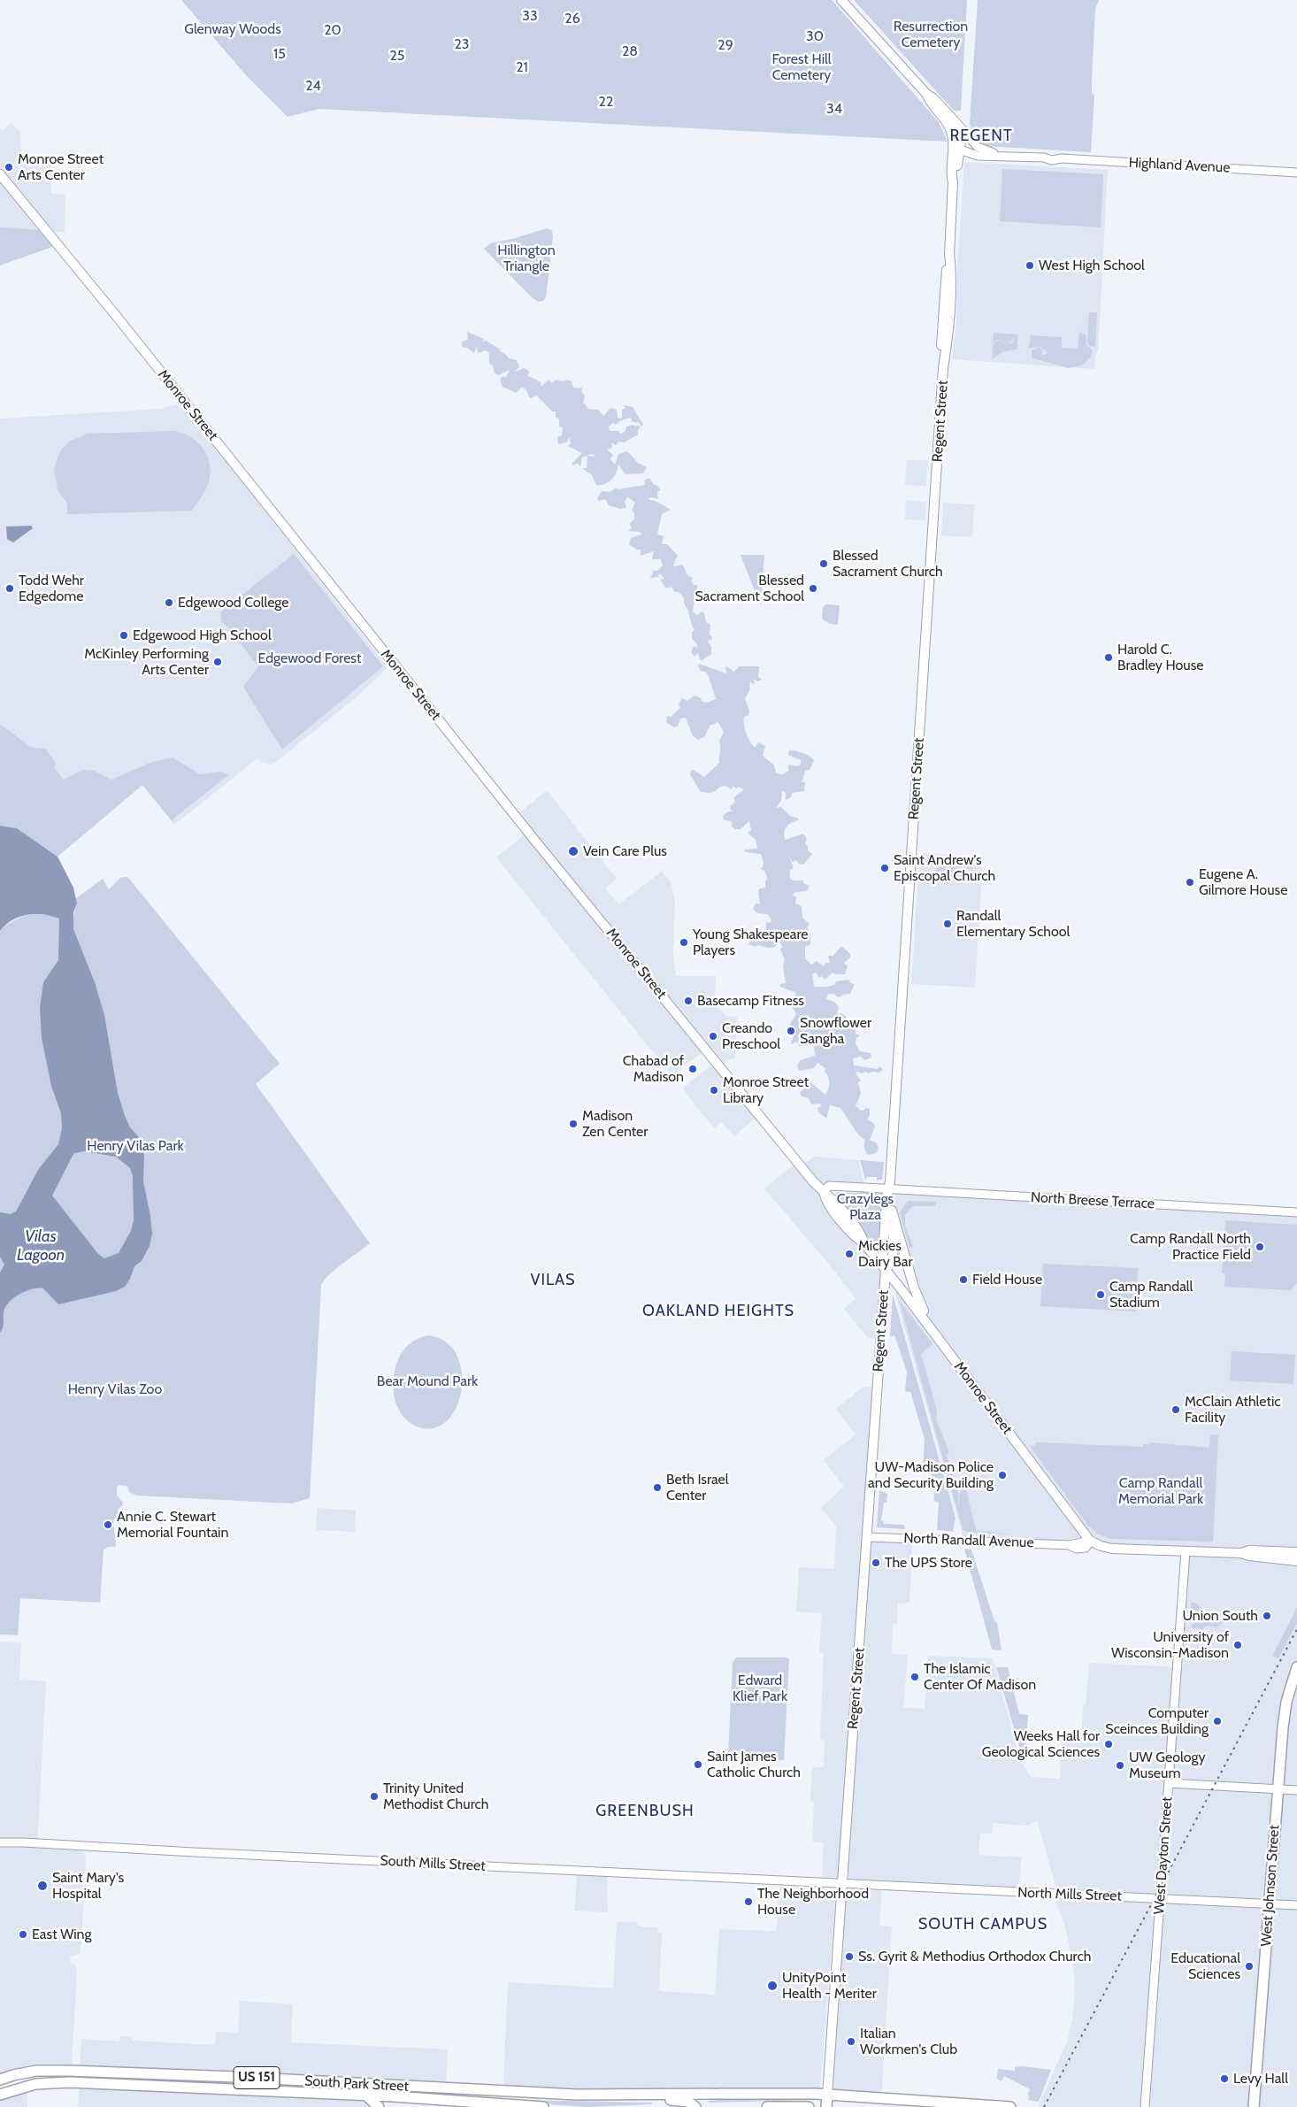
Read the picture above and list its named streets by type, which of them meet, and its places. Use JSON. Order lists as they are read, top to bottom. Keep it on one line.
{"streets":{"main road":["Monroe Street","Regent Street","West Johnson Street","US 151","South Park Street"],"street":["Highland Avenue","North Breese Terrace","North Randall Avenue","West Dayton Street","South Mills Street","North Mills Street"]},"crossings":[["Highland Avenue","Regent Street"],["Monroe Street","Regent Street"],["Monroe Street","North Breese Terrace"],["Monroe Street","North Randall Avenue"],["Monroe Street","West Dayton Street"],["Regent Street","North Breese Terrace"],["Regent Street","North Randall Avenue"],["Regent Street","South Mills Street"],["Regent Street","North Mills Street"],["West Dayton Street","North Mills Street"],["South Mills Street","North Mills Street"],["West Johnson Street","North Mills Street"]],"districts":["REGENT","VILAS","OAKLAND HEIGHTS","GREENBUSH","SOUTH CAMPUS"],"water":["Vilas Lagoon"],"parks":["33","26","Resurrection Cemetery","Glenway Woods","20","30","23","29","28","15","25","Forest Hill Cemetery","21","24","22","34","Hillington Triangle","Edgewood Forest","Henry Vilas Park","Crazylegs Plaza","Bear Mound Park","Henry Vilas Zoo","Camp Randall Memorial Park","Edward Klief Park"],"places":["Monroe Street Arts Center","West High School","Blessed Sacrament Church","Todd Wehr Edgedome","Blessed Sacrament School","Edgewood College","Edgewood High School","Harold C. Bradley House","McKinley Performing Arts Center","Vein Care Plus","Saint Andrew's Episcopal Church","Eugene A. Gilmore House","Randall Elementary School","Young Shakespeare Players","Basecamp Fitness","Snowflower Sangha","Creando Preschool","Chabad of Madison","Monroe Street Library","Madison Zen Center","Camp Randall North Practice Field","Mickies Dairy Bar","Field House","Camp Randall Stadium","McClain Athletic Facility","UW-Madison Police and Security Building","Beth Israel Center","Annie C. Stewart Memorial Fountain","The UPS Store","Union South","University of Wisconsin-Madison","The Islamic Center Of Madison","Computer Sceinces Building","Weeks Hall for Geological Sciences","Saint James Catholic Church","UW Geology Museum","Trinity United Methodist Church","Saint Mary's Hospital","The Neighborhood House","East Wing","Ss. Gyrit & Methodius Orthodox Church","Educational Sciences","UnityPoint Health - Meriter","Italian Workmen's Club","Levy Hall"]}
